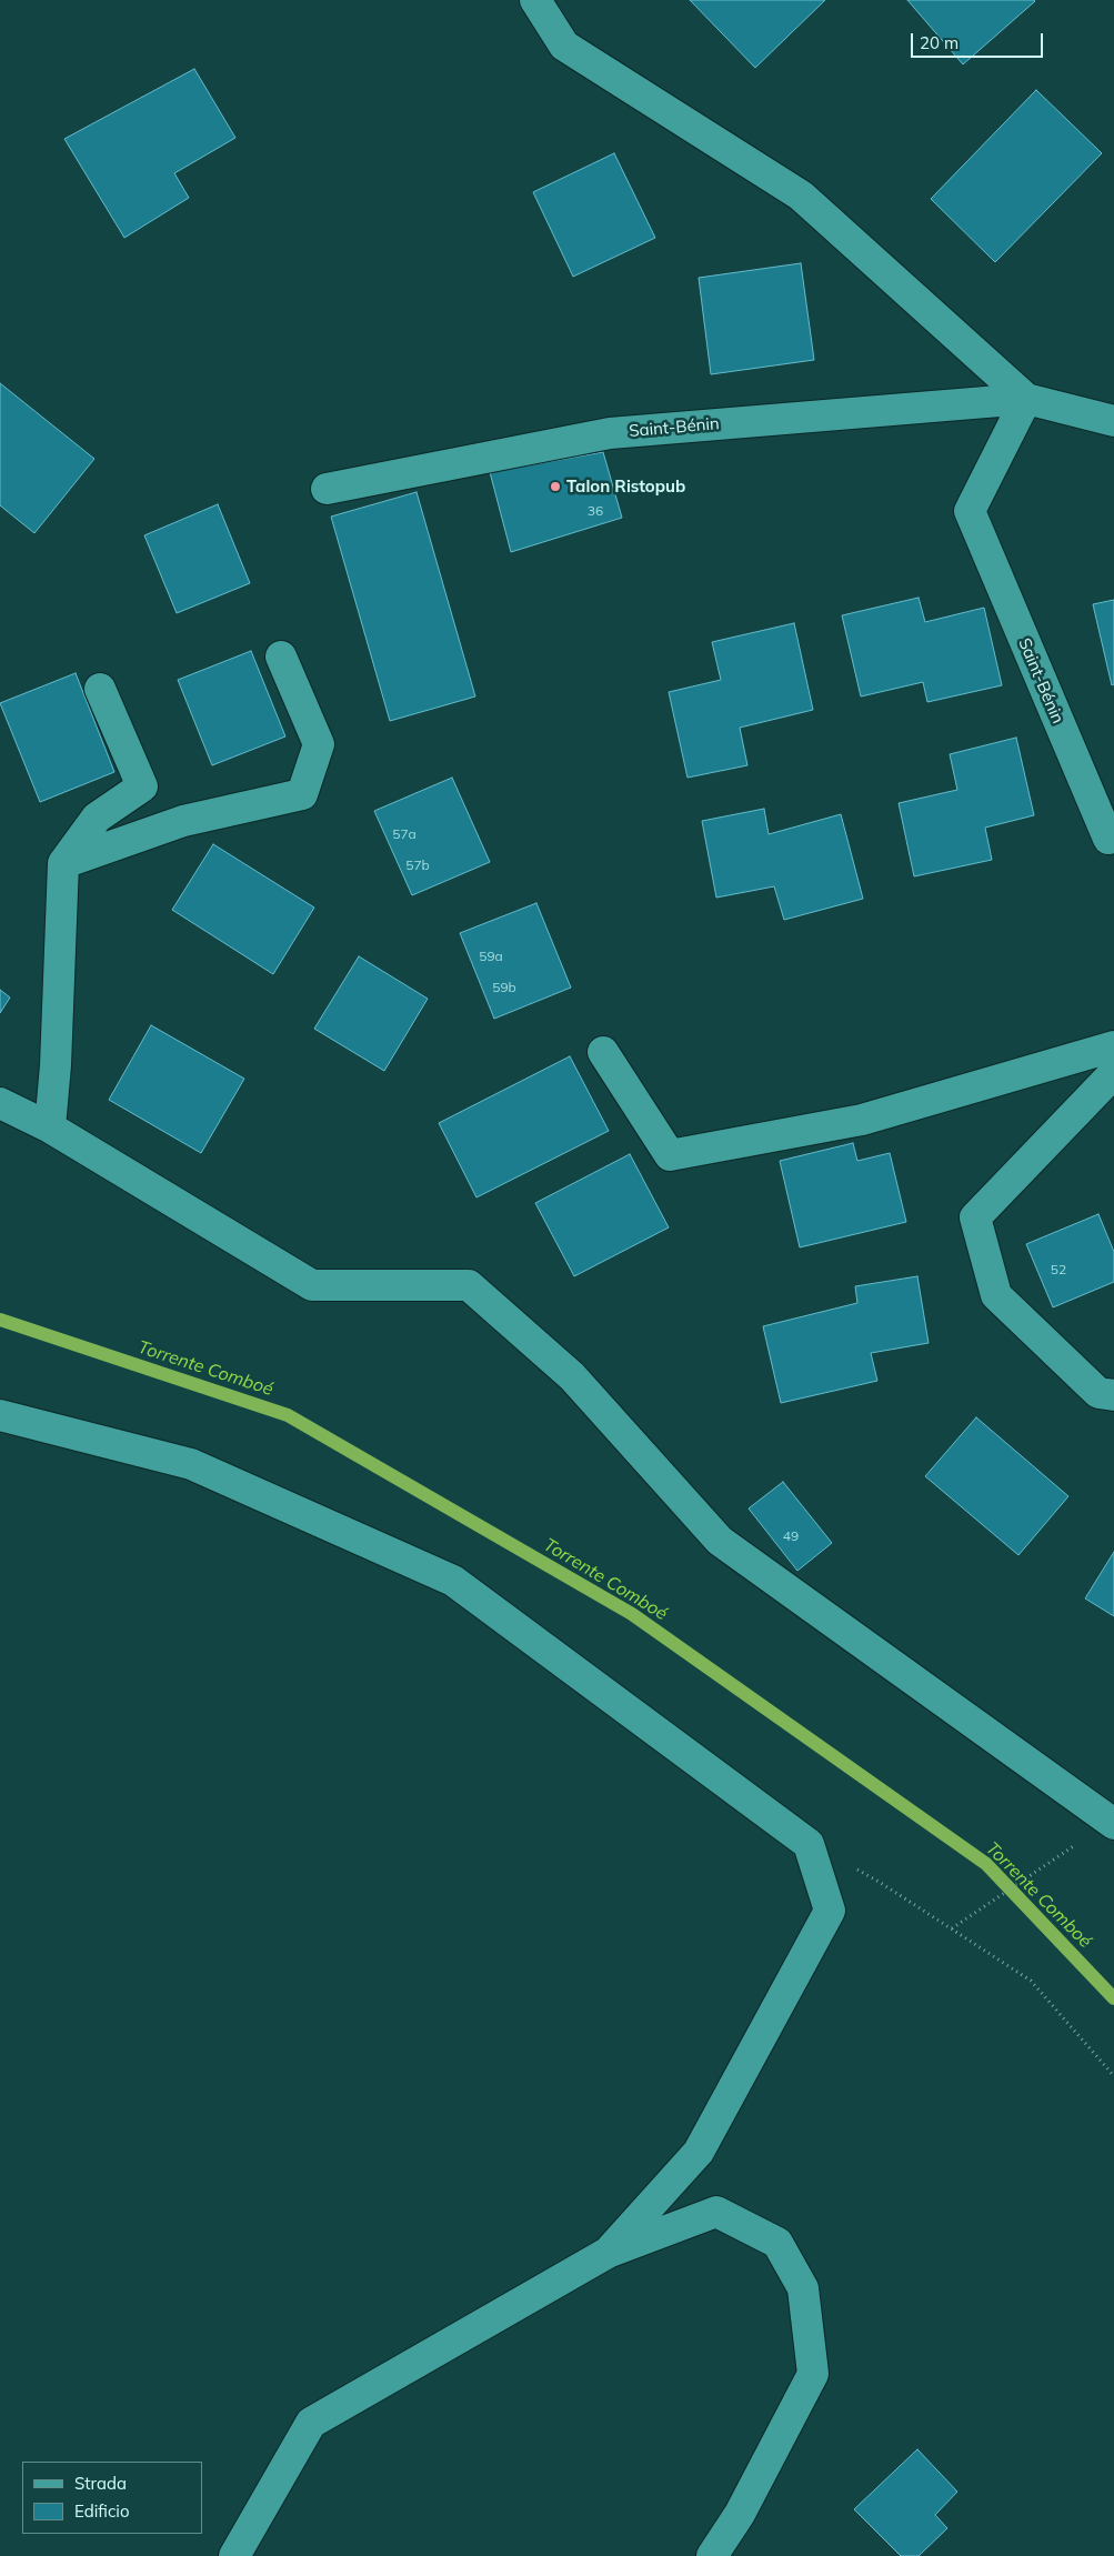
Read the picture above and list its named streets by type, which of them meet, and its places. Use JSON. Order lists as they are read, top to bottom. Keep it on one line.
{"streets":{"street":["Saint-Bénin"]},"water":["Torrente Comboé"],"places":["Talon Ristopub"],"house_numbers":["36","57a","57b","59a","59b","52","49"],"legend":["Strada","Edificio"],"scale_bar":"20 m"}
